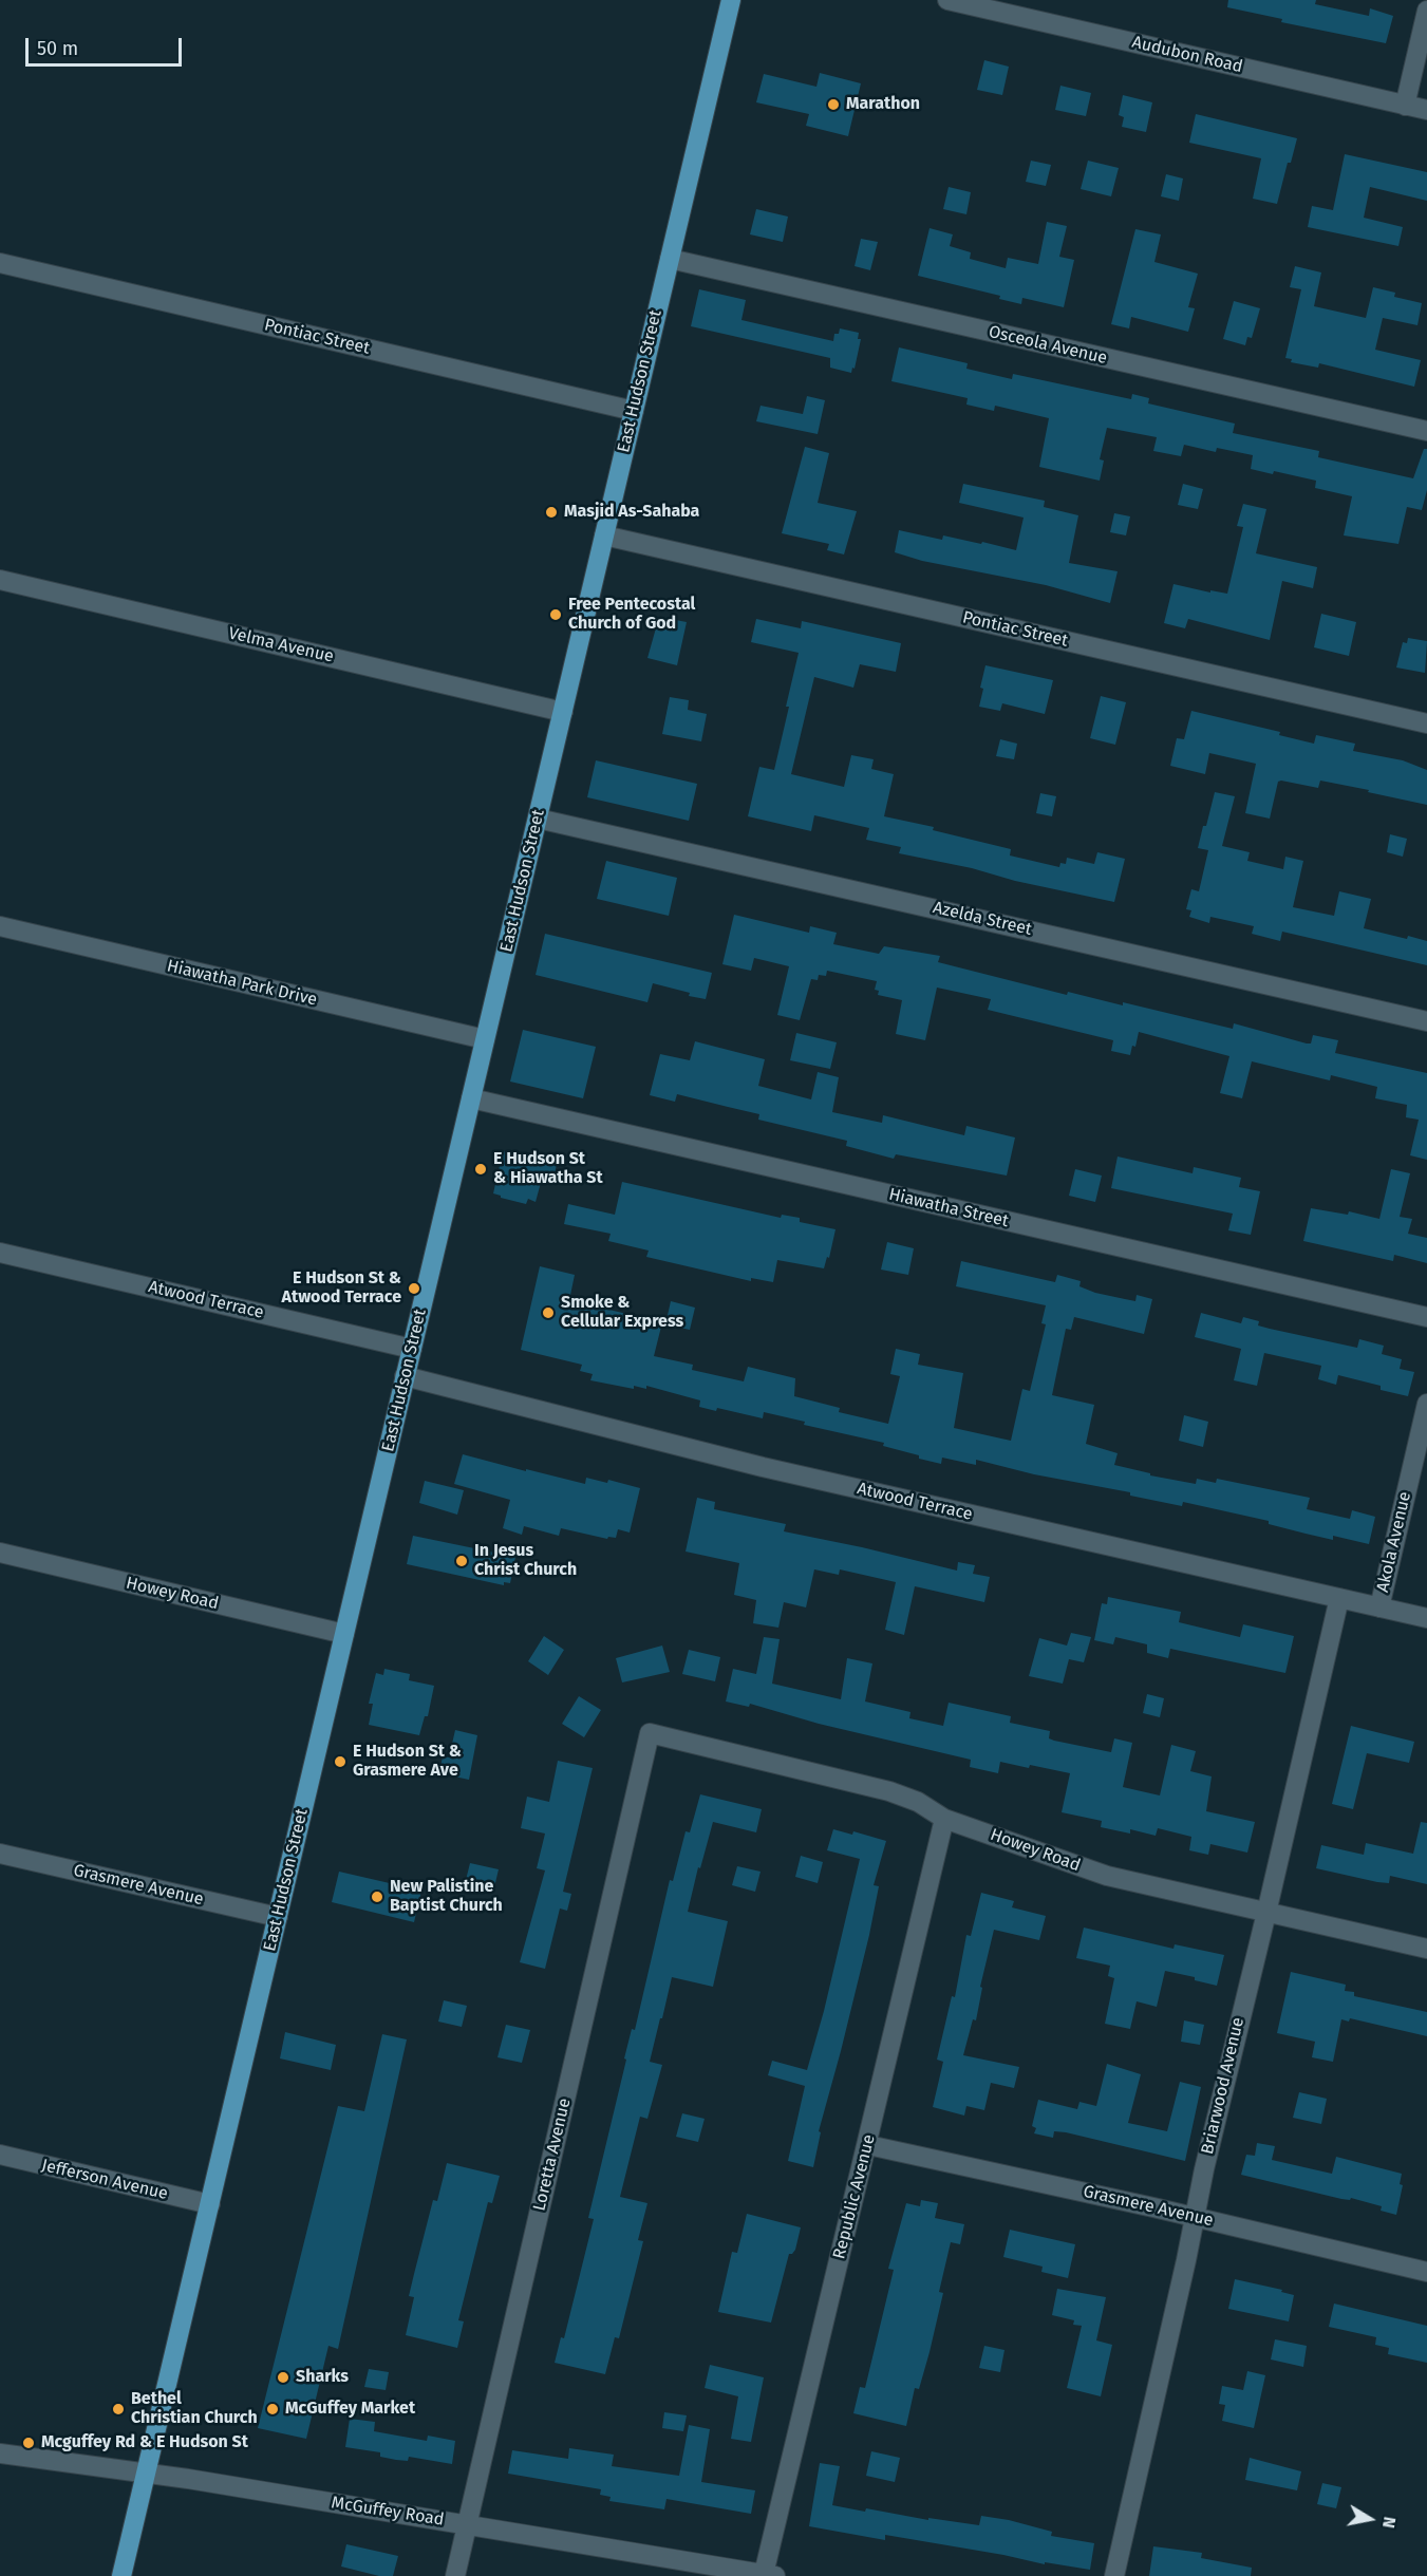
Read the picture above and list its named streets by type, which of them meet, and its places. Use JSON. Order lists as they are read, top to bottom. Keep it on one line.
{"streets":{"main road":["East Hudson Street"],"street":["Audubon Road","Pontiac Street","Osceola Avenue","Velma Avenue","Azelda Street","Hiawatha Park Drive","Hiawatha Street","Atwood Terrace","Akola Avenue","Howey Road","Grasmere Avenue","Briarwood Avenue","Loretta Avenue","Jefferson Avenue","Republic Avenue","McGuffey Road"]},"crossings":[["Pontiac Street","East Hudson Street"],["Osceola Avenue","East Hudson Street"],["East Hudson Street","Velma Avenue"],["East Hudson Street","Azelda Street"],["East Hudson Street","Hiawatha Park Drive"],["East Hudson Street","Hiawatha Street"],["East Hudson Street","Atwood Terrace"],["East Hudson Street","Howey Road"],["East Hudson Street","Grasmere Avenue"],["East Hudson Street","Jefferson Avenue"],["East Hudson Street","McGuffey Road"],["Atwood Terrace","Akola Avenue"],["Atwood Terrace","Briarwood Avenue"],["Howey Road","Briarwood Avenue"],["Howey Road","Loretta Avenue"],["Howey Road","Republic Avenue"],["Grasmere Avenue","Briarwood Avenue"],["Grasmere Avenue","Republic Avenue"],["Loretta Avenue","McGuffey Road"],["Republic Avenue","McGuffey Road"]],"places":["Marathon","Masjid As-Sahaba","Free Pentecostal Church of God","E Hudson St & Hiawatha St","E Hudson St & Atwood Terrace","Smoke & Cellular Express","In Jesus Christ Church","E Hudson St & Grasmere Ave","New Palistine Baptist Church","Sharks","Bethel Christian Church","McGuffey Market","Mcguffey Rd & E Hudson St"],"scale_bar":"50 m","north":"right"}
